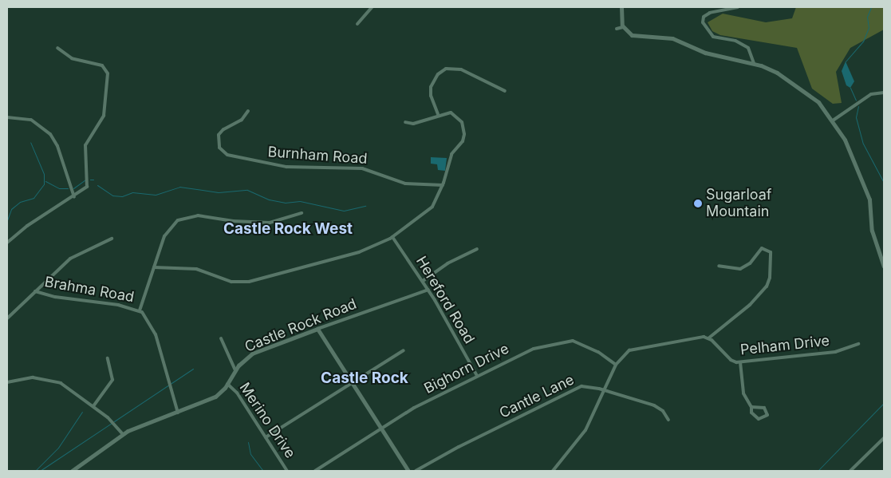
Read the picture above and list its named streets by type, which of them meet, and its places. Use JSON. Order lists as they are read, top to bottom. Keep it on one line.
{"streets":{"street":["Burnham Road","Brahma Road","Hereford Road","Castle Rock Road","Pelham Drive","Bighorn Drive","Cantle Lane","Merino Drive"]},"crossings":[["Hereford Road","Castle Rock Road"],["Hereford Road","Bighorn Drive"],["Castle Rock Road","Merino Drive"]],"districts":["Castle Rock West","Castle Rock"],"places":["Sugarloaf Mountain"]}
